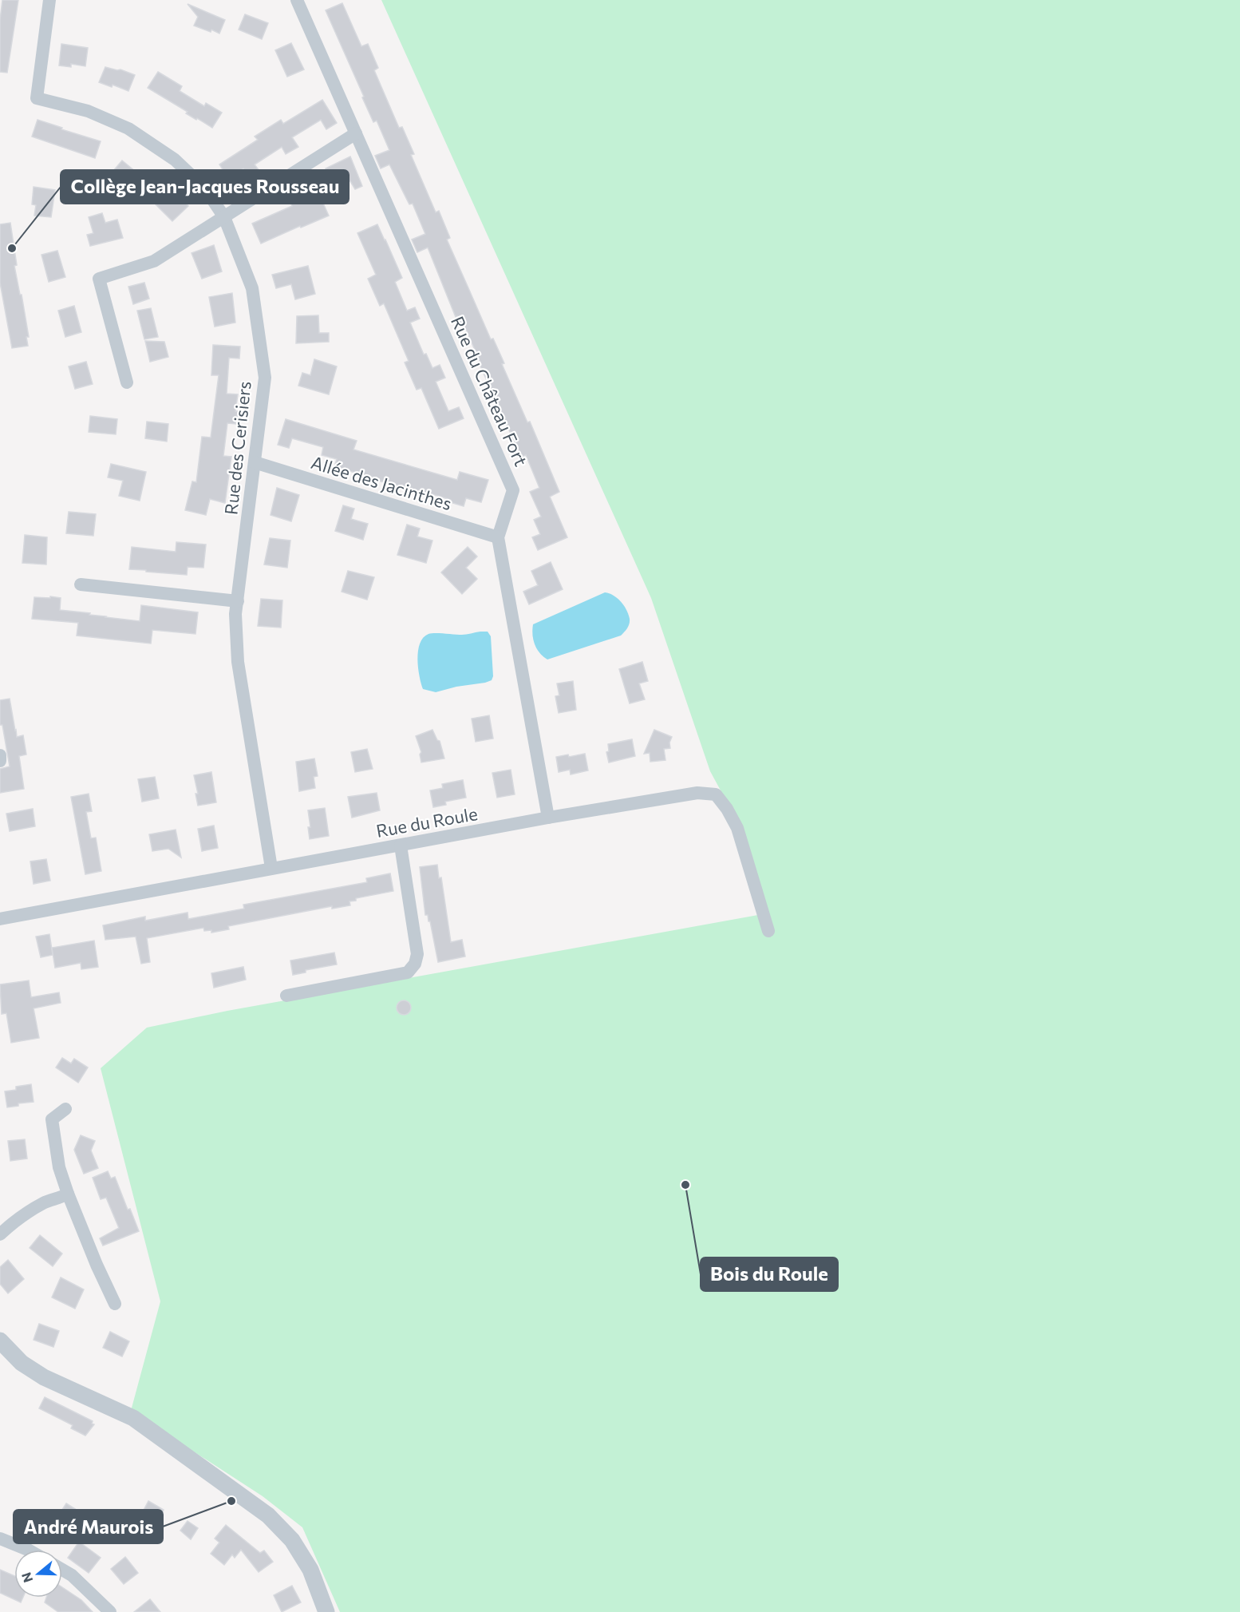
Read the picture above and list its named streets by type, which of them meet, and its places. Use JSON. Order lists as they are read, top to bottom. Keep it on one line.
{"streets":{"street":["Rue du Château Fort","Rue des Cerisiers","Allée des Jacinthes","Rue du Roule"]},"crossings":[["Rue du Château Fort","Allée des Jacinthes"],["Rue du Château Fort","Rue du Roule"],["Rue des Cerisiers","Allée des Jacinthes"],["Rue des Cerisiers","Rue du Roule"]],"places":["Collège Jean-Jacques Rousseau","Bois du Roule","André Maurois"],"north":"left"}
